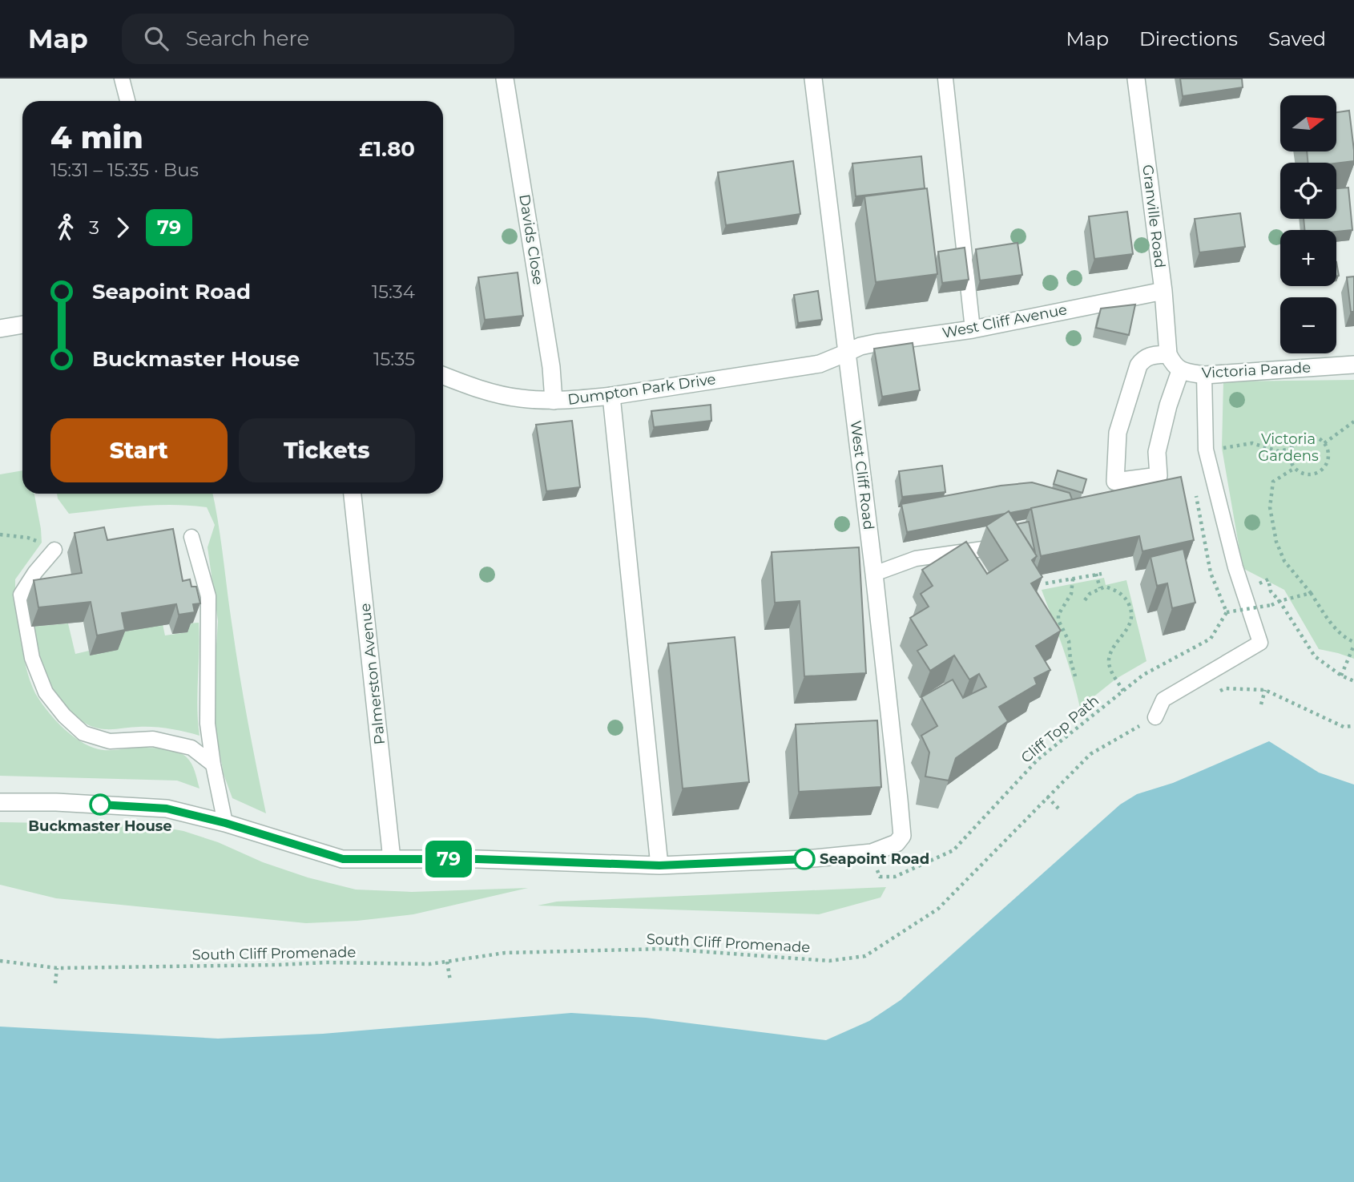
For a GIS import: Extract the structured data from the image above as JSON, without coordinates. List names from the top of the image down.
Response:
{
  "streets": {
    "street": [
      "Granville Road",
      "Davids Close",
      "West Cliff Avenue",
      "Victoria Parade",
      "Dumpton Park Drive",
      "West Cliff Road",
      "Palmerston Avenue"
    ],
    "path": ["Cliff Top Path", "South Cliff Promenade"]
  },
  "crossings": [
    ["Granville Road", "West Cliff Avenue"],
    ["Davids Close", "Dumpton Park Drive"],
    ["West Cliff Avenue", "Dumpton Park Drive"],
    ["West Cliff Avenue", "West Cliff Road"],
    ["Dumpton Park Drive", "West Cliff Road"]
  ],
  "parks": ["Victoria Gardens"],
  "places": ["Buckmaster House", "Seapoint Road"],
  "lines": ["bus line 79"],
  "north": "right",
  "page": {
    "header": "Map",
    "search": "Search here",
    "nav": ["Map", "Directions", "Saved"],
    "on_map": "79",
    "map_buttons": ["+", "−"],
    "heading": ["4 min", "15:31 – 15:35 · Bus", "£1.80"],
    "legs": ["3", "79"],
    "list": [
      {
        "name": "Seapoint Road",
        "value": "15:34"
      },
      {
        "name": "Buckmaster House",
        "value": "15:35"
      }
    ],
    "buttons": ["Start", "Tickets"]
  }
}
